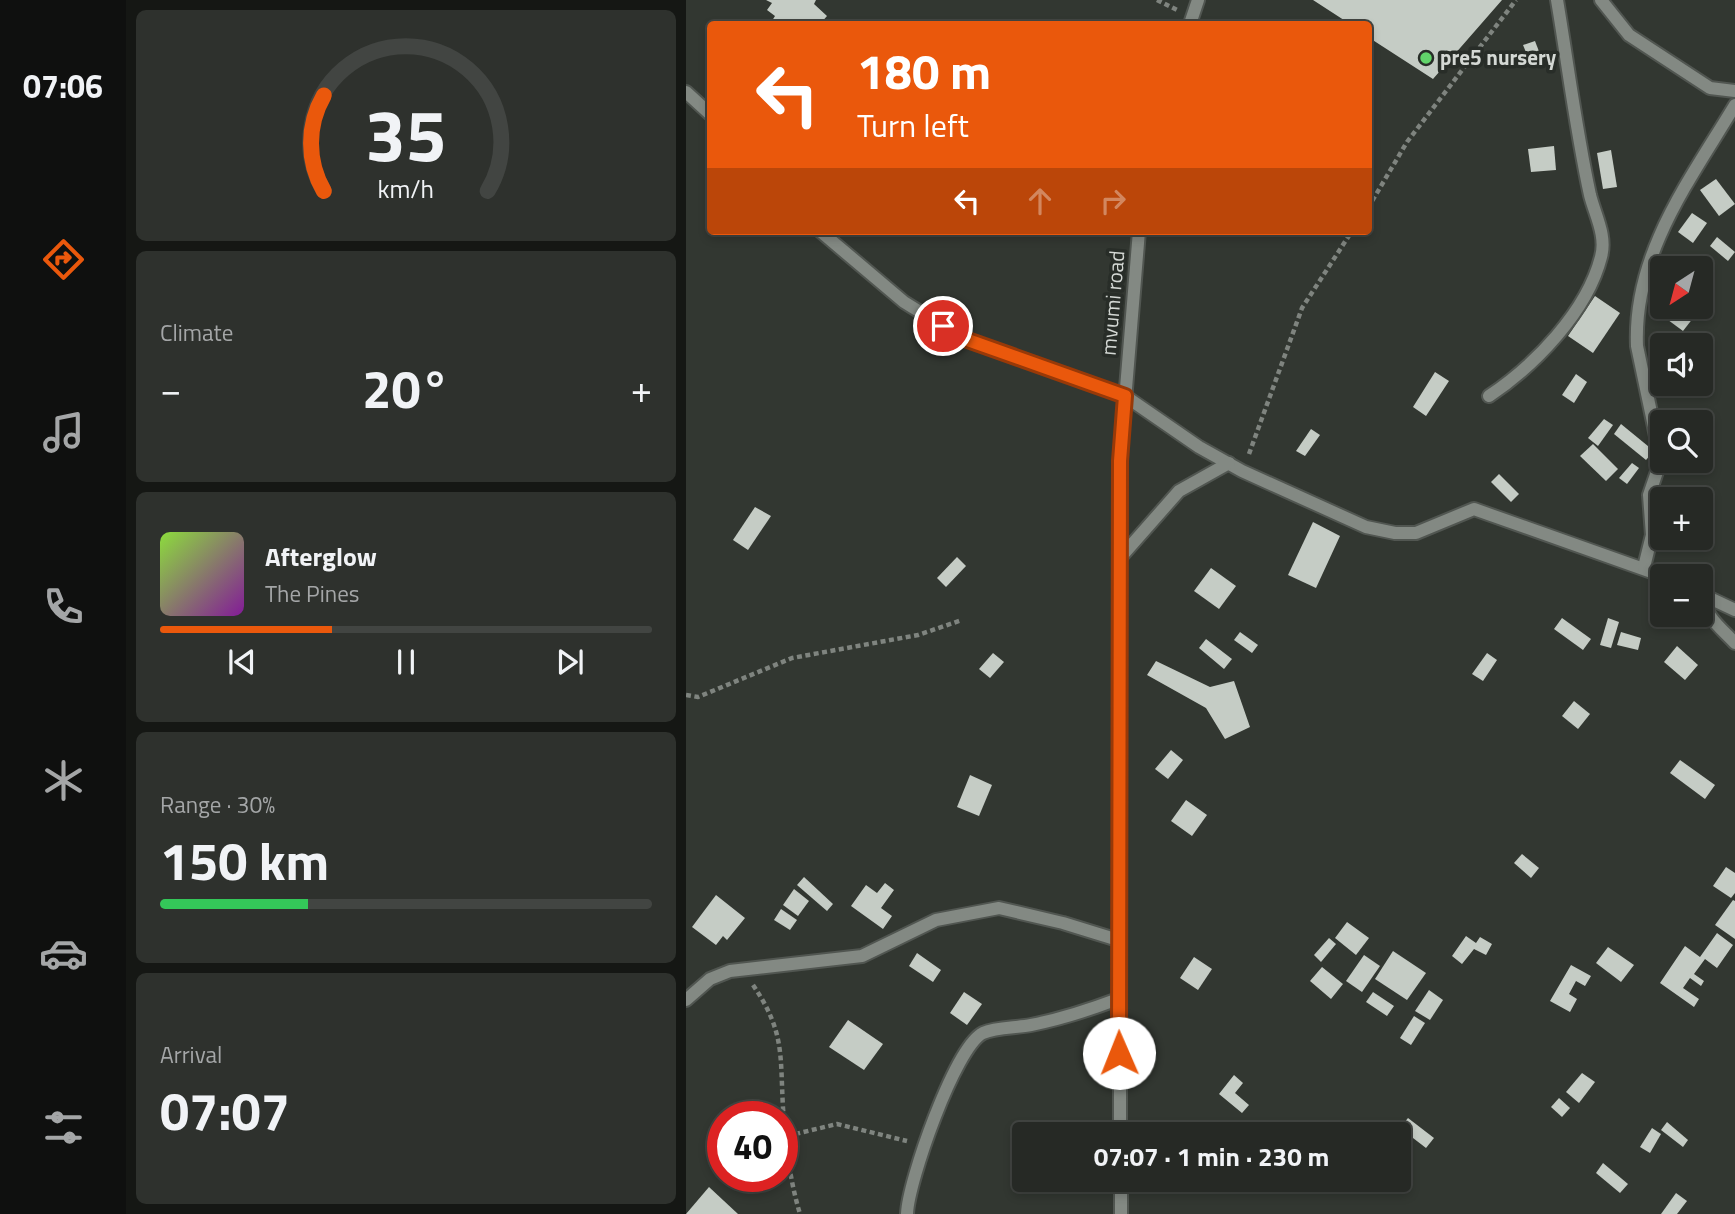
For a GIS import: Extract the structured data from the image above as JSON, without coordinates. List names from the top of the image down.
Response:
{
  "streets": {
    "street": ["mvumi road"]
  },
  "places": ["pre5 nursery"],
  "north": "bottom left",
  "page": {
    "tabs": "07:06",
    "turn": ["180 m", "Turn left"],
    "tile": [
      "Climate",
      ["Range · 30%", "150 km"],
      ["Arrival", "07:07"]
    ],
    "map_buttons": ["+", "−"],
    "heat": ["−", "20°", "+"],
    "song": ["Afterglow", "The Pines"],
    "limit": "40",
    "trip": "07:07 · 1 min · 230 m",
    "gauge": ["35", "km/h"]
  }
}
